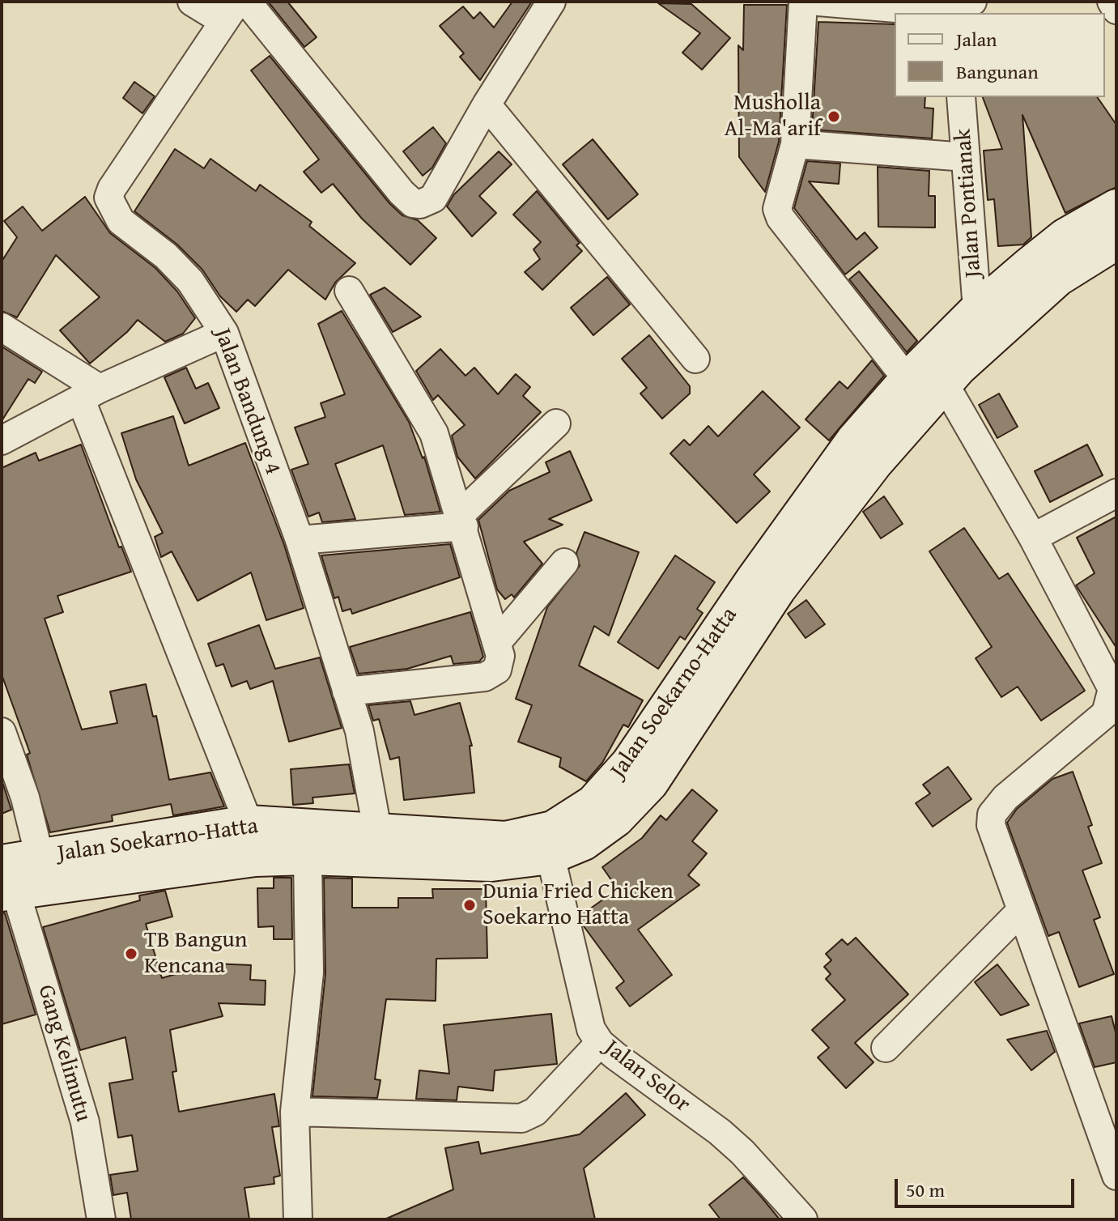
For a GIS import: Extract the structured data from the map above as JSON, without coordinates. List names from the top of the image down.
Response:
{
  "streets": {
    "main road": ["Jalan Soekarno-Hatta"],
    "street": [
      "Jalan Pontianak",
      "Jalan Bandung 4",
      "Gang Kelimutu",
      "Jalan Selor"
    ]
  },
  "crossings": [
    ["Jalan Pontianak", "Jalan Soekarno-Hatta"],
    ["Jalan Bandung 4", "Jalan Soekarno-Hatta"],
    ["Jalan Soekarno-Hatta", "Gang Kelimutu"],
    ["Jalan Soekarno-Hatta", "Jalan Selor"]
  ],
  "places": ["Musholla Al-Ma'arif", "Dunia Fried Chicken Soekarno Hatta", "TB Bangun Kencana"],
  "legend": ["Jalan", "Bangunan"],
  "scale_bar": "50 m"
}
